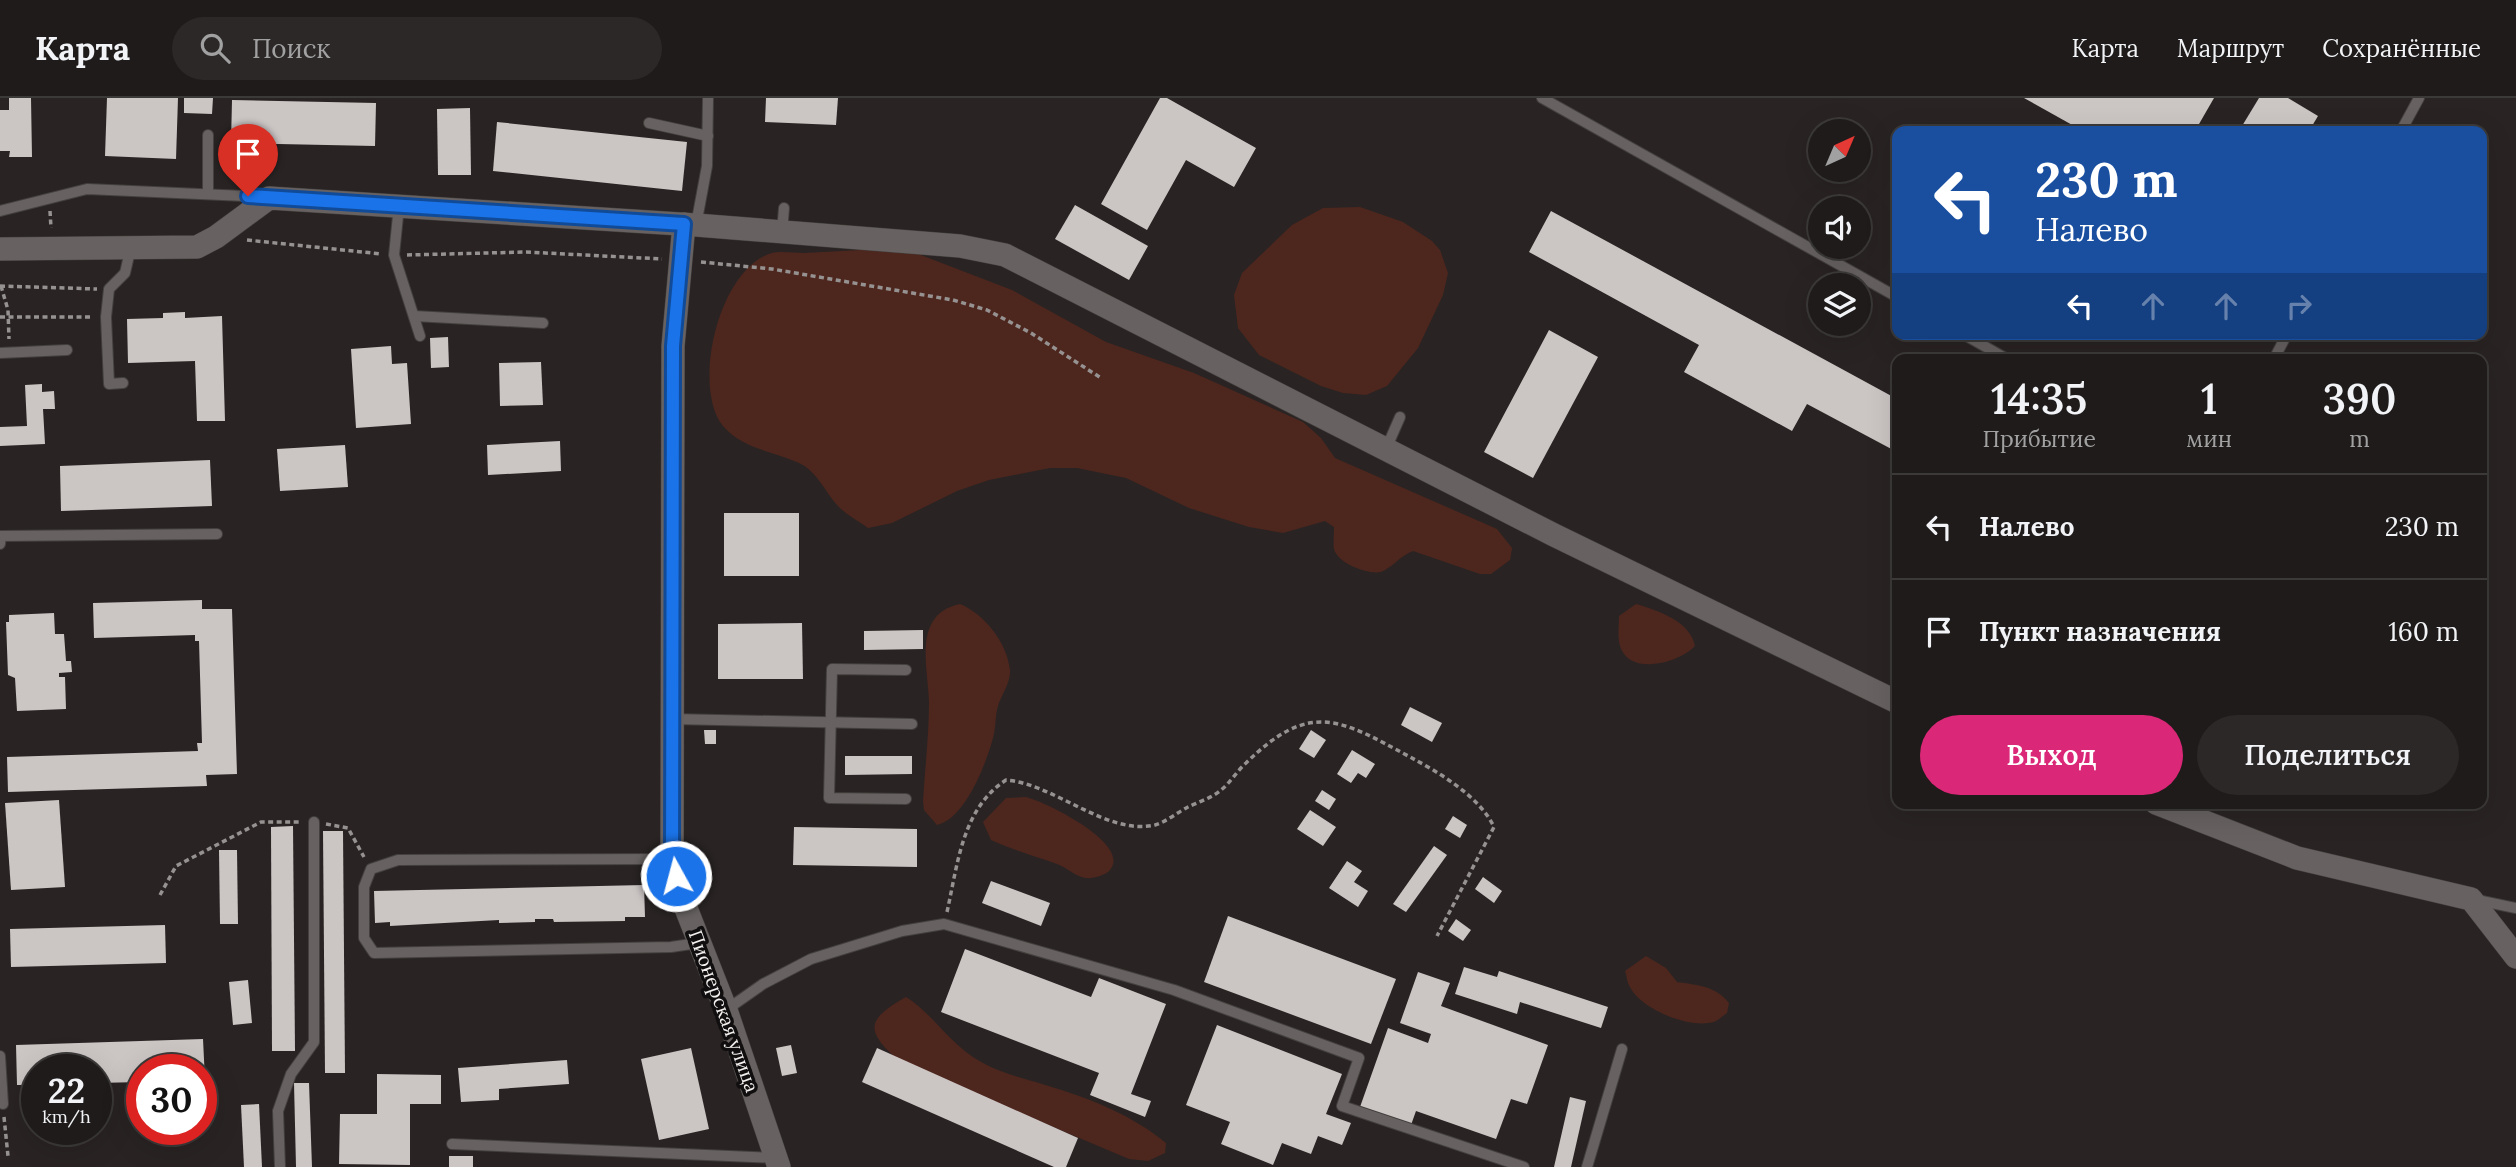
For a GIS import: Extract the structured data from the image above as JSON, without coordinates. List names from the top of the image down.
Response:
{
  "streets": {
    "street": ["Пионерская улица"]
  },
  "north": "top right",
  "page": {
    "header": "Карта",
    "search": "Поиск",
    "nav": ["Карта", "Маршрут", "Сохранённые"],
    "turn": ["230 m", "Налево"],
    "eta": [
      "14:35",
      "Прибытие",
      "1",
      "мин",
      "390",
      "m"
    ],
    "list": [
      {
        "name": "Налево",
        "value": "230 m"
      },
      {
        "name": "Пункт назначения",
        "value": "160 m"
      }
    ],
    "buttons": ["Выход", "Поделиться"],
    "speed": "22 km/h",
    "limit": "30"
  }
}
